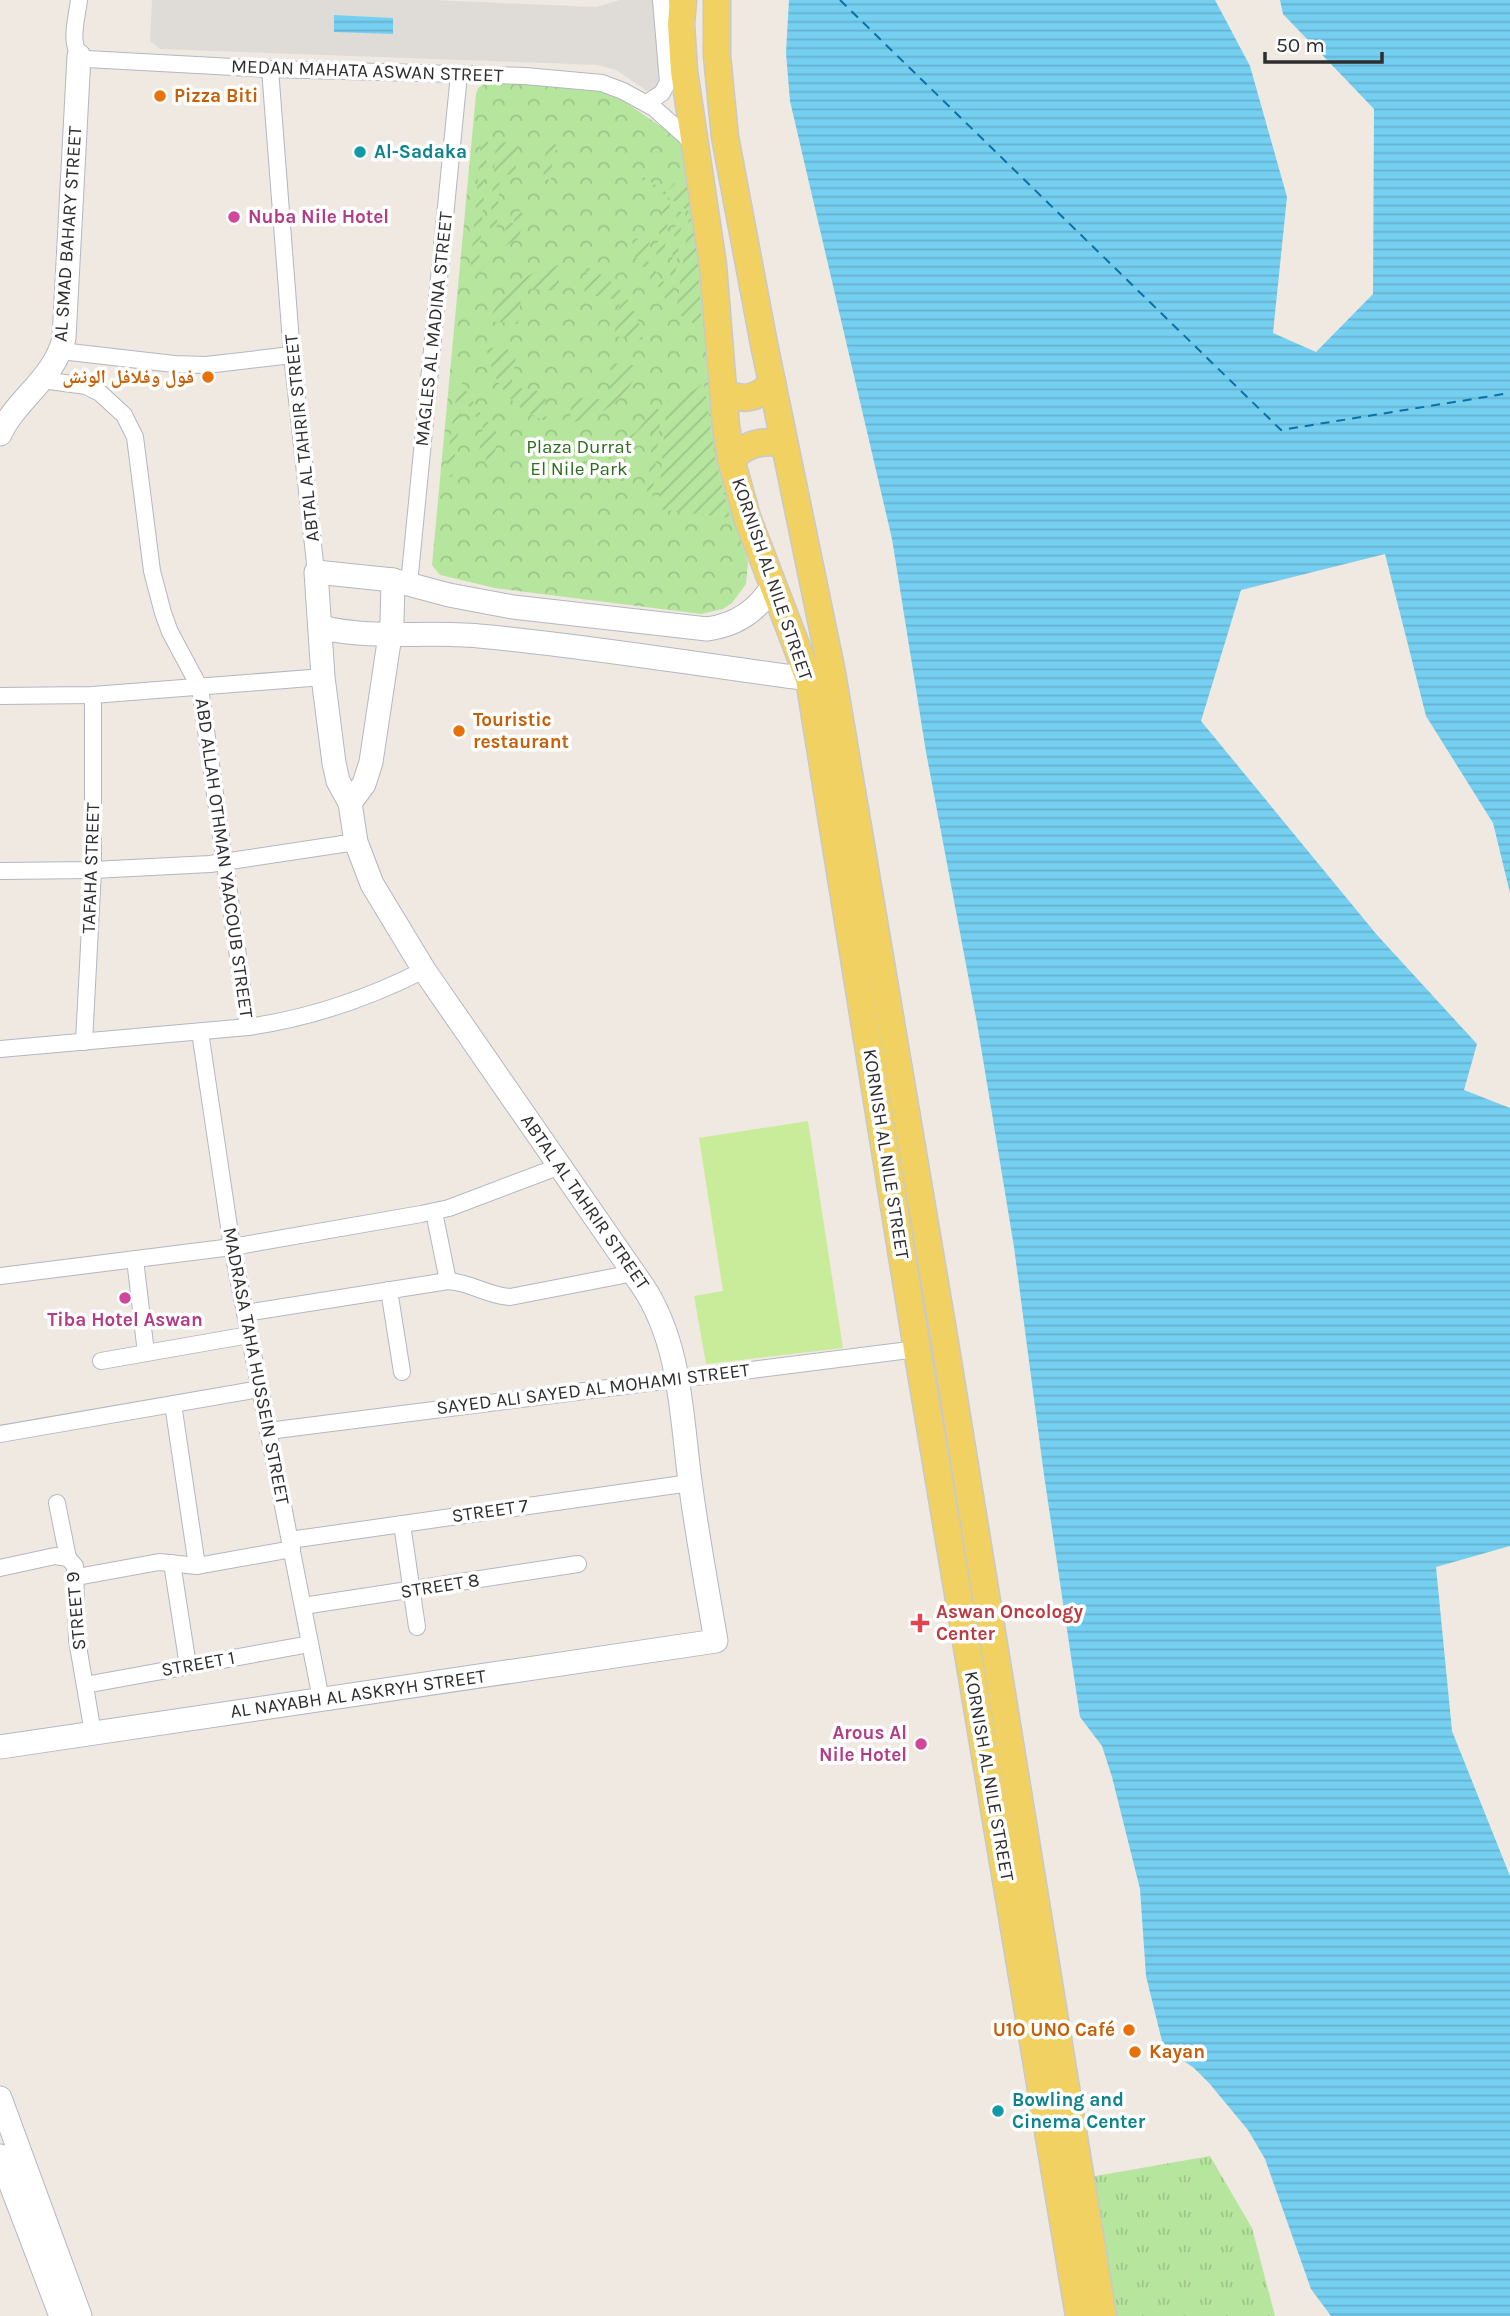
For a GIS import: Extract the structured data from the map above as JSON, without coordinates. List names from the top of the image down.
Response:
{
  "streets": {
    "main road": ["KORNISH AL NILE STREET"],
    "street": [
      "MEDAN MAHATA ASWAN STREET",
      "AL SMAD BAHARY STREET",
      "MAGLES AL MADINA STREET",
      "ABTAL AL TAHRIR STREET",
      "ABD ALLAH OTHMAN YAACOUB STREET",
      "TAFAHA STREET",
      "MADRASA TAHA HUSSEIN STREET",
      "SAYED ALI SAYED AL MOHAMI STREET",
      "STREET 7",
      "STREET 8",
      "STREET 9",
      "STREET 1",
      "AL NAYABH AL ASKRYH STREET"
    ]
  },
  "crossings": [
    ["MEDAN MAHATA ASWAN STREET", "AL SMAD BAHARY STREET"],
    ["MEDAN MAHATA ASWAN STREET", "MAGLES AL MADINA STREET"],
    ["MEDAN MAHATA ASWAN STREET", "ABTAL AL TAHRIR STREET"],
    ["MEDAN MAHATA ASWAN STREET", "KORNISH AL NILE STREET"],
    ["AL SMAD BAHARY STREET", "ABD ALLAH OTHMAN YAACOUB STREET"],
    ["ABTAL AL TAHRIR STREET", "SAYED ALI SAYED AL MOHAMI STREET"],
    ["ABTAL AL TAHRIR STREET", "STREET 7"],
    ["ABTAL AL TAHRIR STREET", "AL NAYABH AL ASKRYH STREET"],
    ["KORNISH AL NILE STREET", "SAYED ALI SAYED AL MOHAMI STREET"],
    ["MADRASA TAHA HUSSEIN STREET", "SAYED ALI SAYED AL MOHAMI STREET"],
    ["MADRASA TAHA HUSSEIN STREET", "STREET 7"],
    ["MADRASA TAHA HUSSEIN STREET", "STREET 8"],
    ["MADRASA TAHA HUSSEIN STREET", "STREET 1"],
    ["MADRASA TAHA HUSSEIN STREET", "AL NAYABH AL ASKRYH STREET"],
    ["STREET 7", "STREET 9"],
    ["STREET 9", "STREET 1"],
    ["STREET 9", "AL NAYABH AL ASKRYH STREET"]
  ],
  "parks": ["Plaza Durrat El Nile Park"],
  "places": {
    "other": [
      "Pizza Biti",
      "Al-Sadaka",
      "Nuba Nile Hotel",
      "فول وفلافل الونش",
      "Touristic restaurant",
      "Tiba Hotel Aswan",
      "Arous Al Nile Hotel",
      "U1O UNO Café",
      "Kayan",
      "Bowling and Cinema Center"
    ],
    "health": ["Aswan Oncology Center"]
  },
  "scale_bar": "50 m"
}
